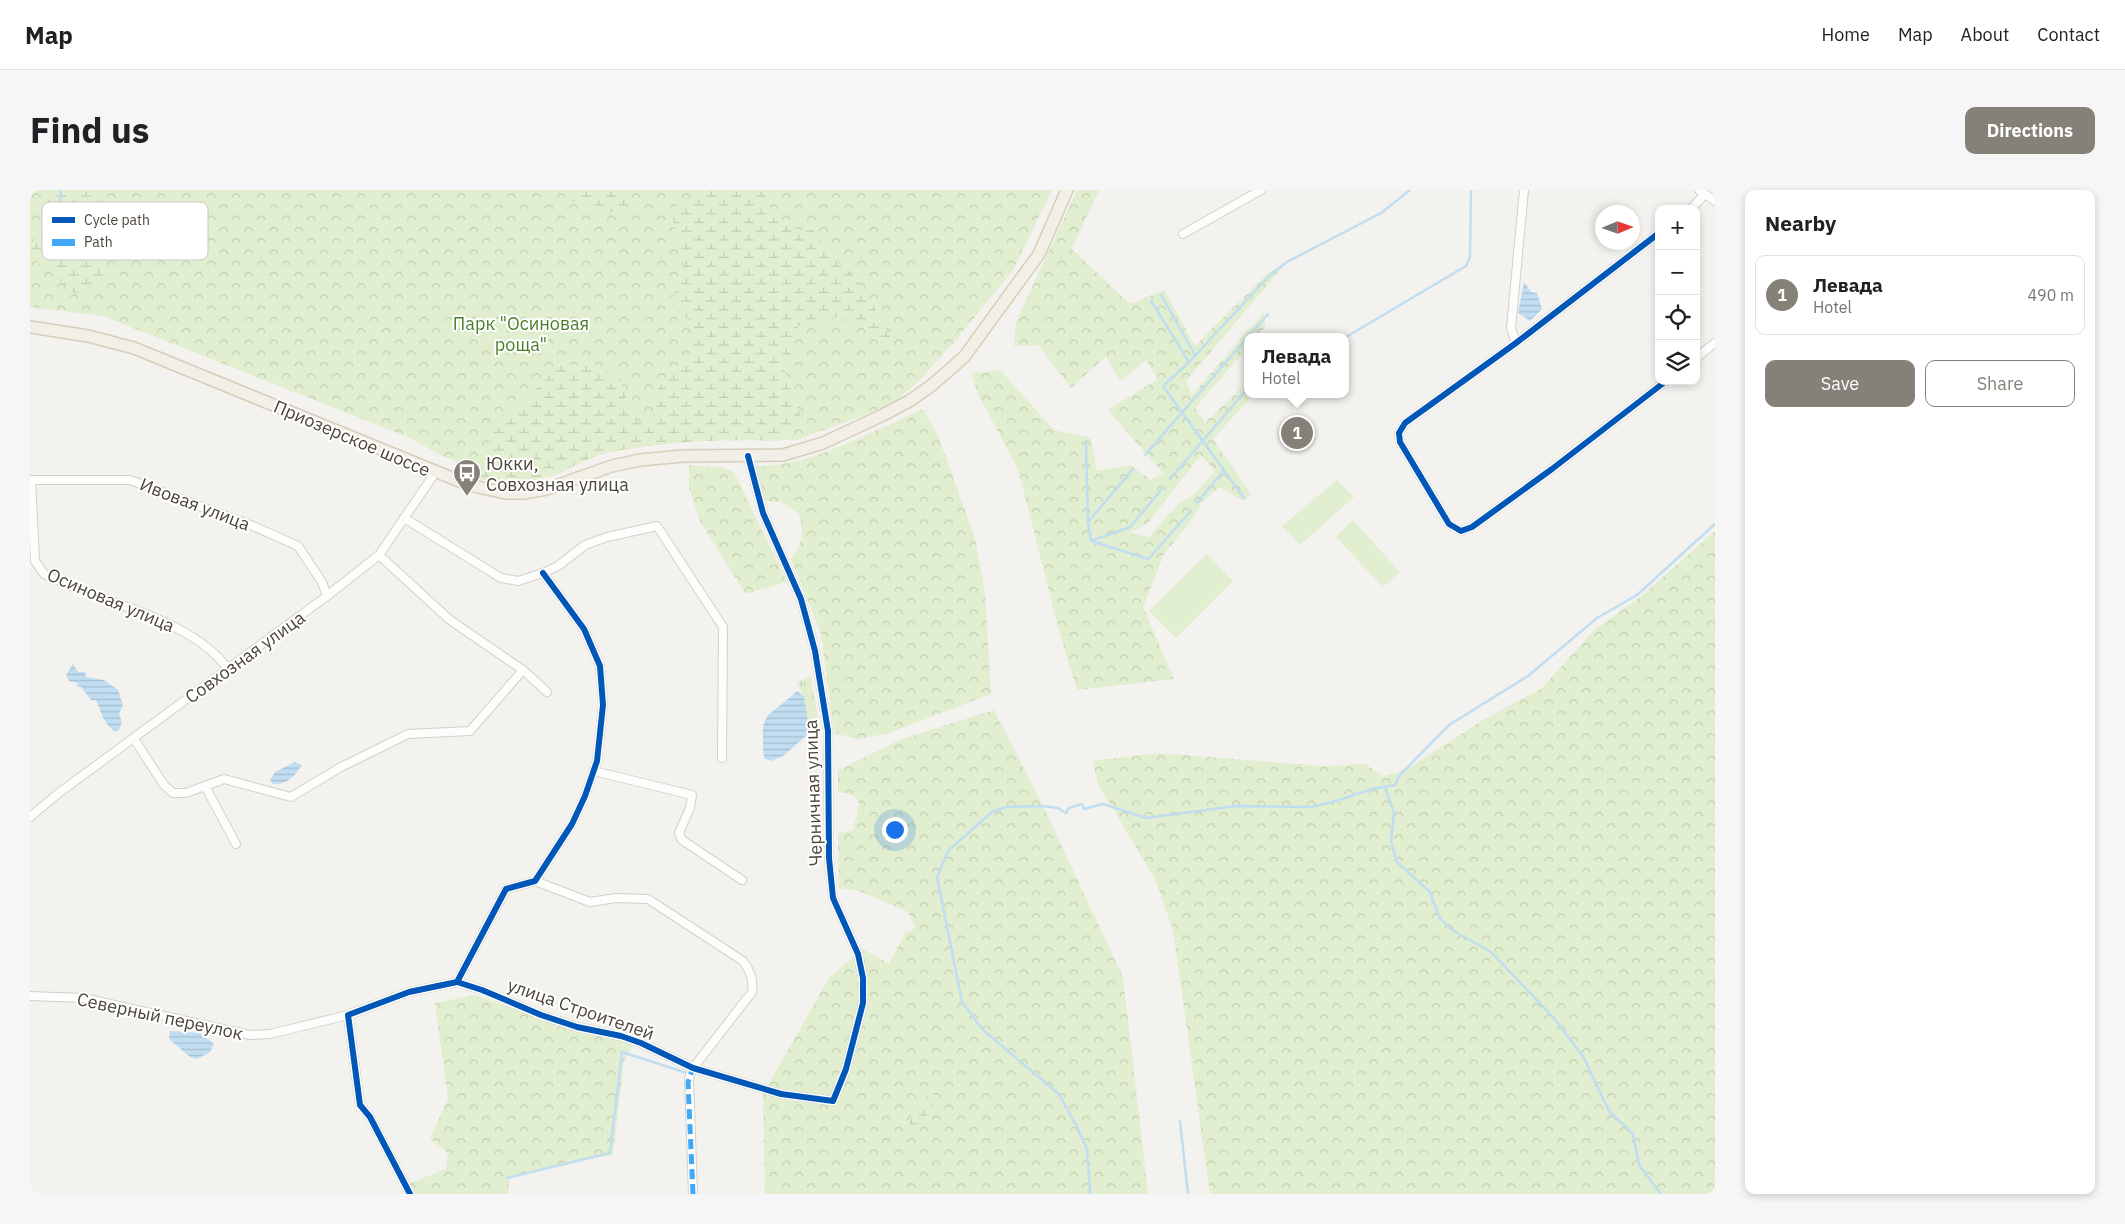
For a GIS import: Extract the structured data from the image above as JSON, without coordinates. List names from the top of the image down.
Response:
{
  "streets": {
    "main road": ["Приозерское шоссе"],
    "street": [
      "Ивовая улица",
      "Осиновая улица",
      "Совхозная улица",
      "Черничная улица",
      "улица Строителей",
      "Северный переулок"
    ]
  },
  "crossings": [
    ["Приозерское шоссе", "Совхозная улица"],
    ["Приозерское шоссе", "Черничная улица"],
    ["Ивовая улица", "Осиновая улица"],
    ["Ивовая улица", "Совхозная улица"],
    ["Осиновая улица", "Совхозная улица"],
    ["Черничная улица", "улица Строителей"],
    ["улица Строителей", "Северный переулок"]
  ],
  "parks": ["Парк \"Осиновая роща\""],
  "places": {
    "bus stop": ["Юкки, Совхозная улица"]
  },
  "legend": ["Cycle path", "Path"],
  "north": "right",
  "page": {
    "header": "Map",
    "nav": [
      "Home",
      "Map",
      "About",
      "Contact"
    ],
    "title": "Find us",
    "buttons": [
      "Directions",
      ["Save", "Share"]
    ],
    "heading": "Nearby",
    "map_buttons": ["+", "−"],
    "list": [
      {
        "mark": "1",
        "name": "Левада",
        "note": "Hotel",
        "value": "490 m"
      }
    ],
    "popup": ["Левада", "Hotel"],
    "pins": "1"
  }
}
